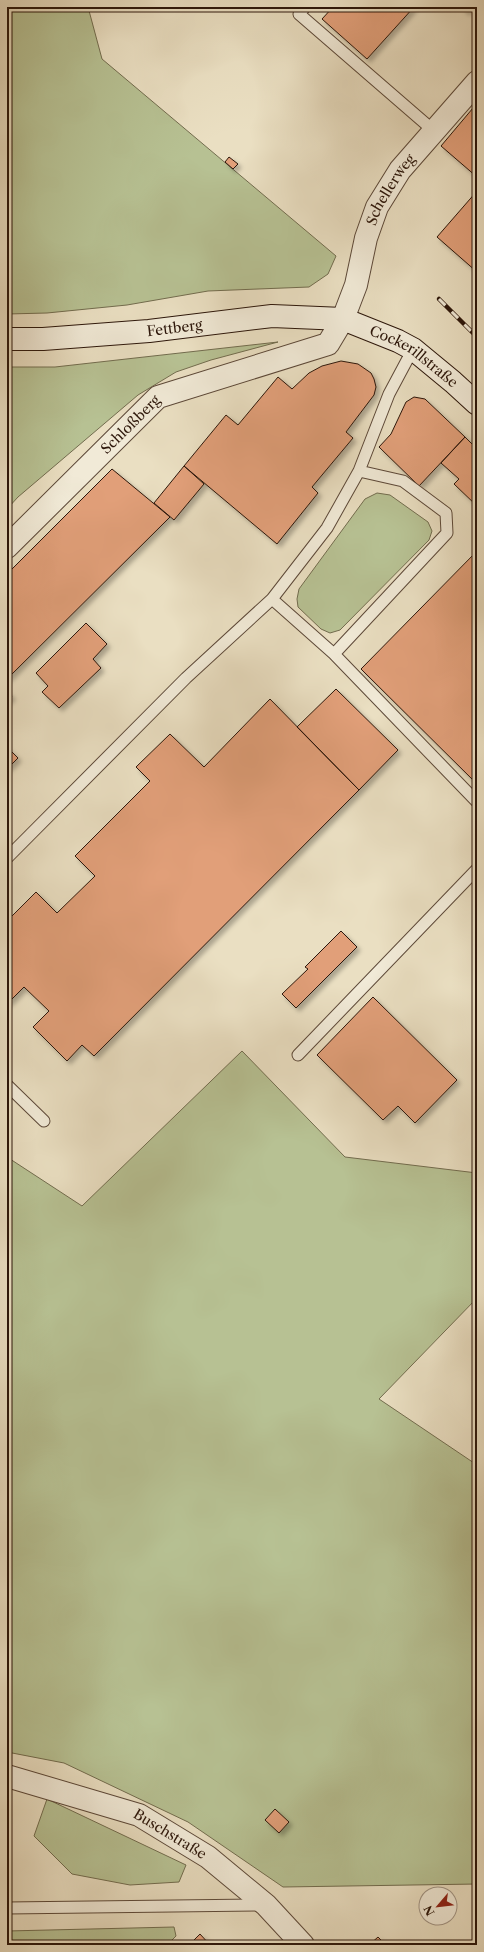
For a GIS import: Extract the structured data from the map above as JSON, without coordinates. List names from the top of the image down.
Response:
{
  "streets": {
    "street": [
      "Schellerweg",
      "Fettberg",
      "Cockerillstraße",
      "Schloßberg",
      "Buschstraße"
    ]
  },
  "crossings": [
    ["Schellerweg", "Fettberg"],
    ["Schellerweg", "Cockerillstraße"],
    ["Schellerweg", "Schloßberg"],
    ["Fettberg", "Cockerillstraße"],
    ["Fettberg", "Schloßberg"],
    ["Cockerillstraße", "Schloßberg"]
  ],
  "north": "bottom left"
}
